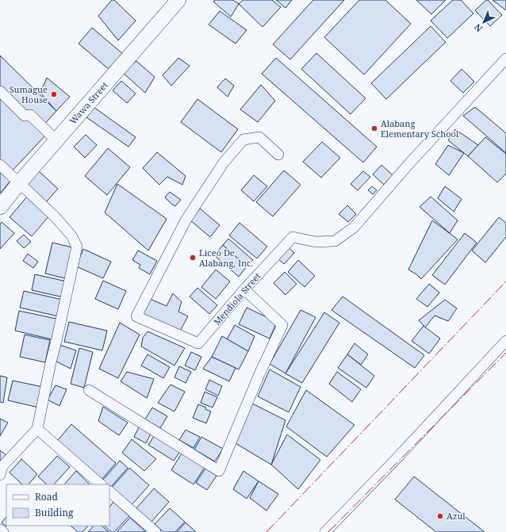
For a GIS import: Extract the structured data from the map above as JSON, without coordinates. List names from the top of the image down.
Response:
{
  "streets": {
    "main road": ["Wawa Street"],
    "street": ["Mendiola Street"]
  },
  "places": [
    "Sumague House",
    "Alabang Elementary School",
    "Liceo De Alabang, Inc.",
    "Azul"
  ],
  "legend": ["Road", "Building"],
  "north": "bottom left"
}
